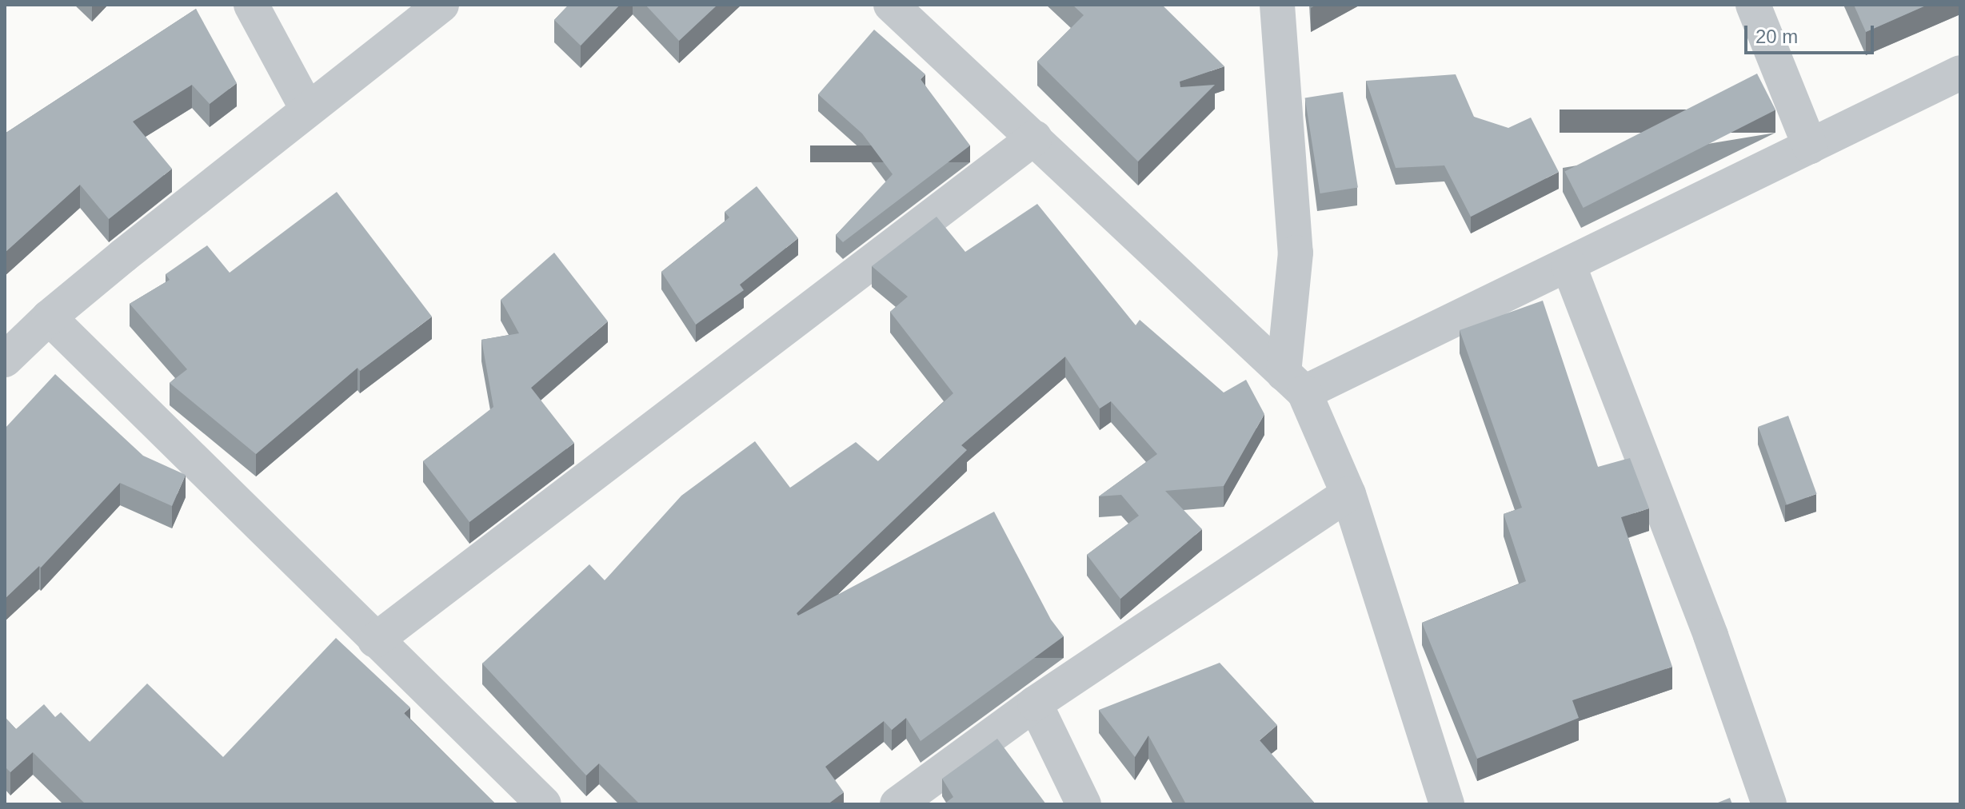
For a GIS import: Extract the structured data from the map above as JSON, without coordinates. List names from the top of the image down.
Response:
{
  "scale_bar": "20 m"
}
